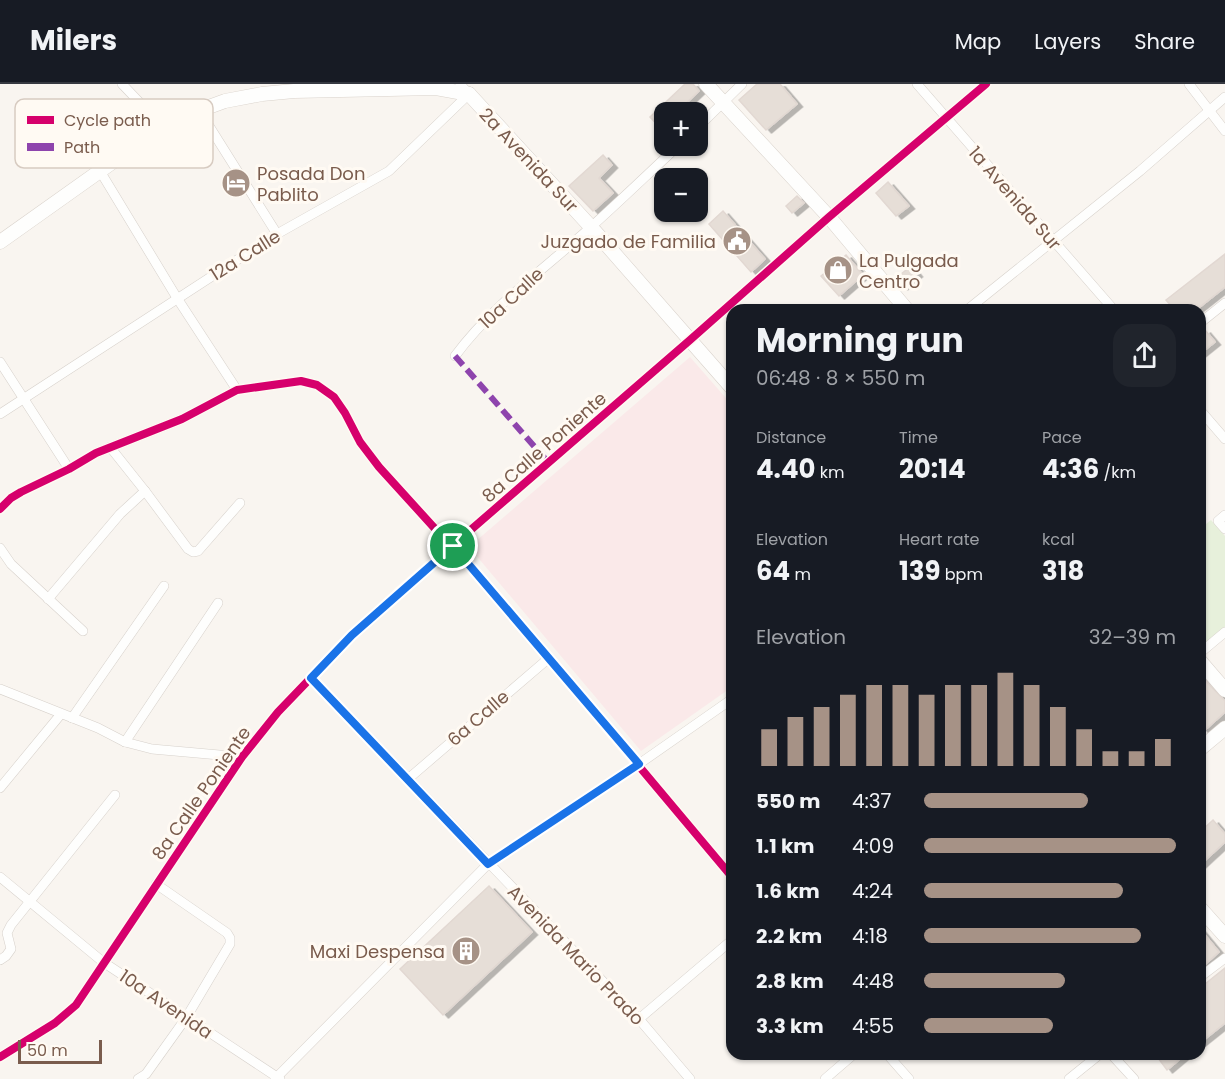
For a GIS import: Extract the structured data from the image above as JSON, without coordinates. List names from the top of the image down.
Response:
{
  "streets": {
    "main road": ["2a Avenida Sur", "12a Calle"],
    "street": [
      "1a Avenida Sur",
      "10a Calle",
      "8a Calle Poniente",
      "6a Calle",
      "Avenida Mario Prado",
      "10a Avenida"
    ]
  },
  "crossings": [
    ["2a Avenida Sur", "12a Calle"],
    ["2a Avenida Sur", "10a Calle"],
    ["2a Avenida Sur", "8a Calle Poniente"],
    ["1a Avenida Sur", "8a Calle Poniente"],
    ["8a Calle Poniente", "Avenida Mario Prado"],
    ["8a Calle Poniente", "10a Avenida"],
    ["6a Calle", "Avenida Mario Prado"]
  ],
  "places": {
    "hotel": ["Posada Don Pablito"],
    "public building": ["Juzgado de Familia"],
    "shop": ["La Pulgada Centro"],
    "building": ["Maxi Despensa"]
  },
  "legend": ["Cycle path", "Path"],
  "scale_bar": "50 m",
  "page": {
    "header": "Milers",
    "nav": ["Map", "Layers", "Share"],
    "map_buttons": ["+", "−"],
    "heading": ["Morning run", "06:48 · 8 × 550 m"],
    "stats": [
      ["Distance", "4.40 km"],
      ["Time", "20:14"],
      ["Pace", "4:36 /km"],
      ["Elevation", "64 m"],
      ["Heart rate", "139 bpm"],
      ["kcal", "318"]
    ],
    "chart": ["Elevation", "32–39 m"],
    "list": [
      {
        "name": "550 m",
        "note": "4:37"
      },
      {
        "name": "1.1 km",
        "note": "4:09"
      },
      {
        "name": "1.6 km",
        "note": "4:24"
      },
      {
        "name": "2.2 km",
        "note": "4:18"
      },
      {
        "name": "2.8 km",
        "note": "4:48"
      },
      {
        "name": "3.3 km",
        "note": "4:55"
      }
    ],
    "scale": "50 m"
  }
}
